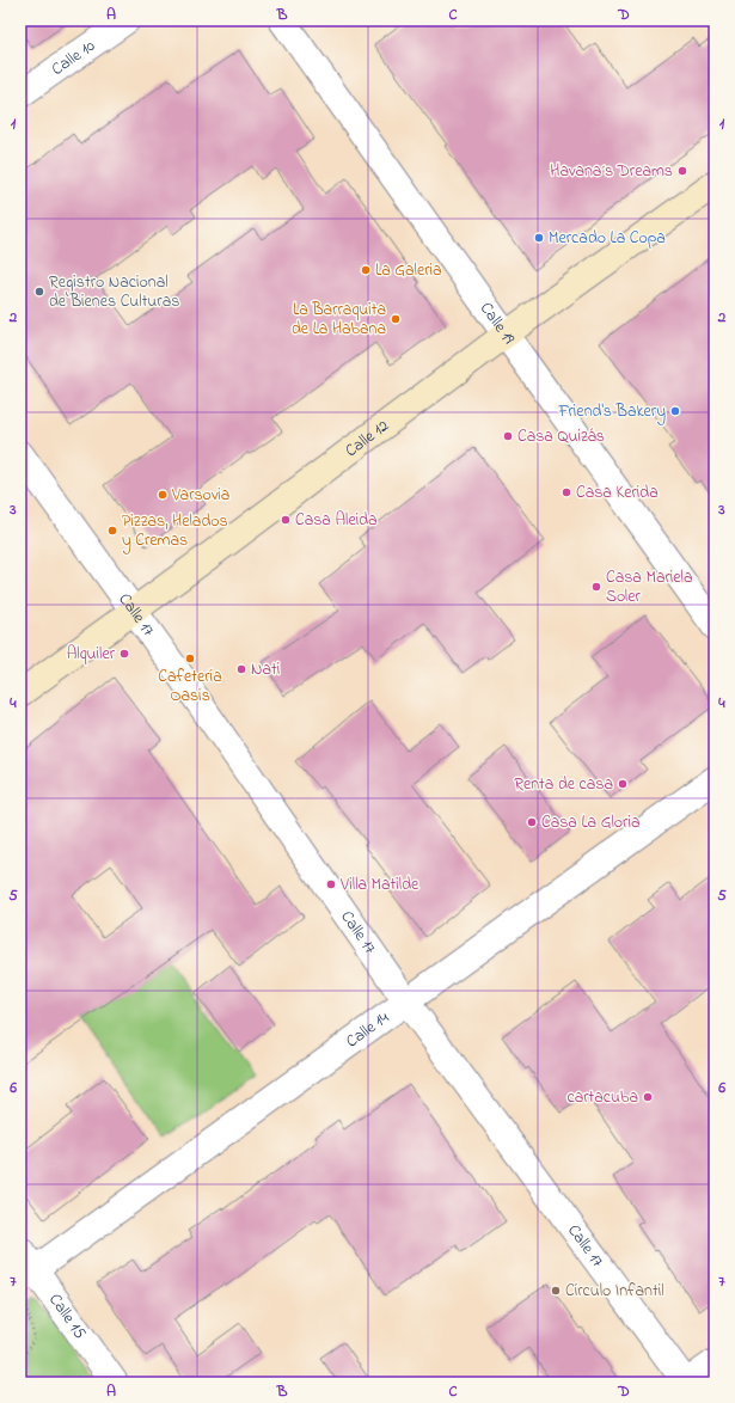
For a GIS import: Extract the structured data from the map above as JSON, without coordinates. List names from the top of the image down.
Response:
{
  "streets": {
    "main road": ["Calle 12"],
    "street": [
      "Calle 10",
      "Calle 19",
      "Calle 17",
      "Calle 14",
      "Calle 15"
    ]
  },
  "crossings": [
    ["Calle 19", "Calle 12"],
    ["Calle 12", "Calle 17"],
    ["Calle 17", "Calle 14"],
    ["Calle 14", "Calle 15"]
  ],
  "places": [
    "Havana´s Dreams",
    "Mercado La Copa",
    "La Galeria",
    "Registro Nacional de Bienes Culturas",
    "La Barraquita de La Habana",
    "Friend's Bakery",
    "Casa Quizás",
    "Casa Kerida",
    "Varsovia",
    "Casa Aleida",
    "Pizzas, Helados y Cremas",
    "Casa Mariela Soler",
    "Alquiler",
    "Cafetería Oasis",
    "Nati",
    "Renta de casa",
    "Casa La Gloria",
    "Villa Matilde",
    "cartacuba",
    "Círculo Infantil"
  ],
  "grid": {
    "columns": [
      "A",
      "B",
      "C",
      "D"
    ],
    "rows": [
      "1",
      "2",
      "3",
      "4",
      "5",
      "6",
      "7"
    ]
  }
}
